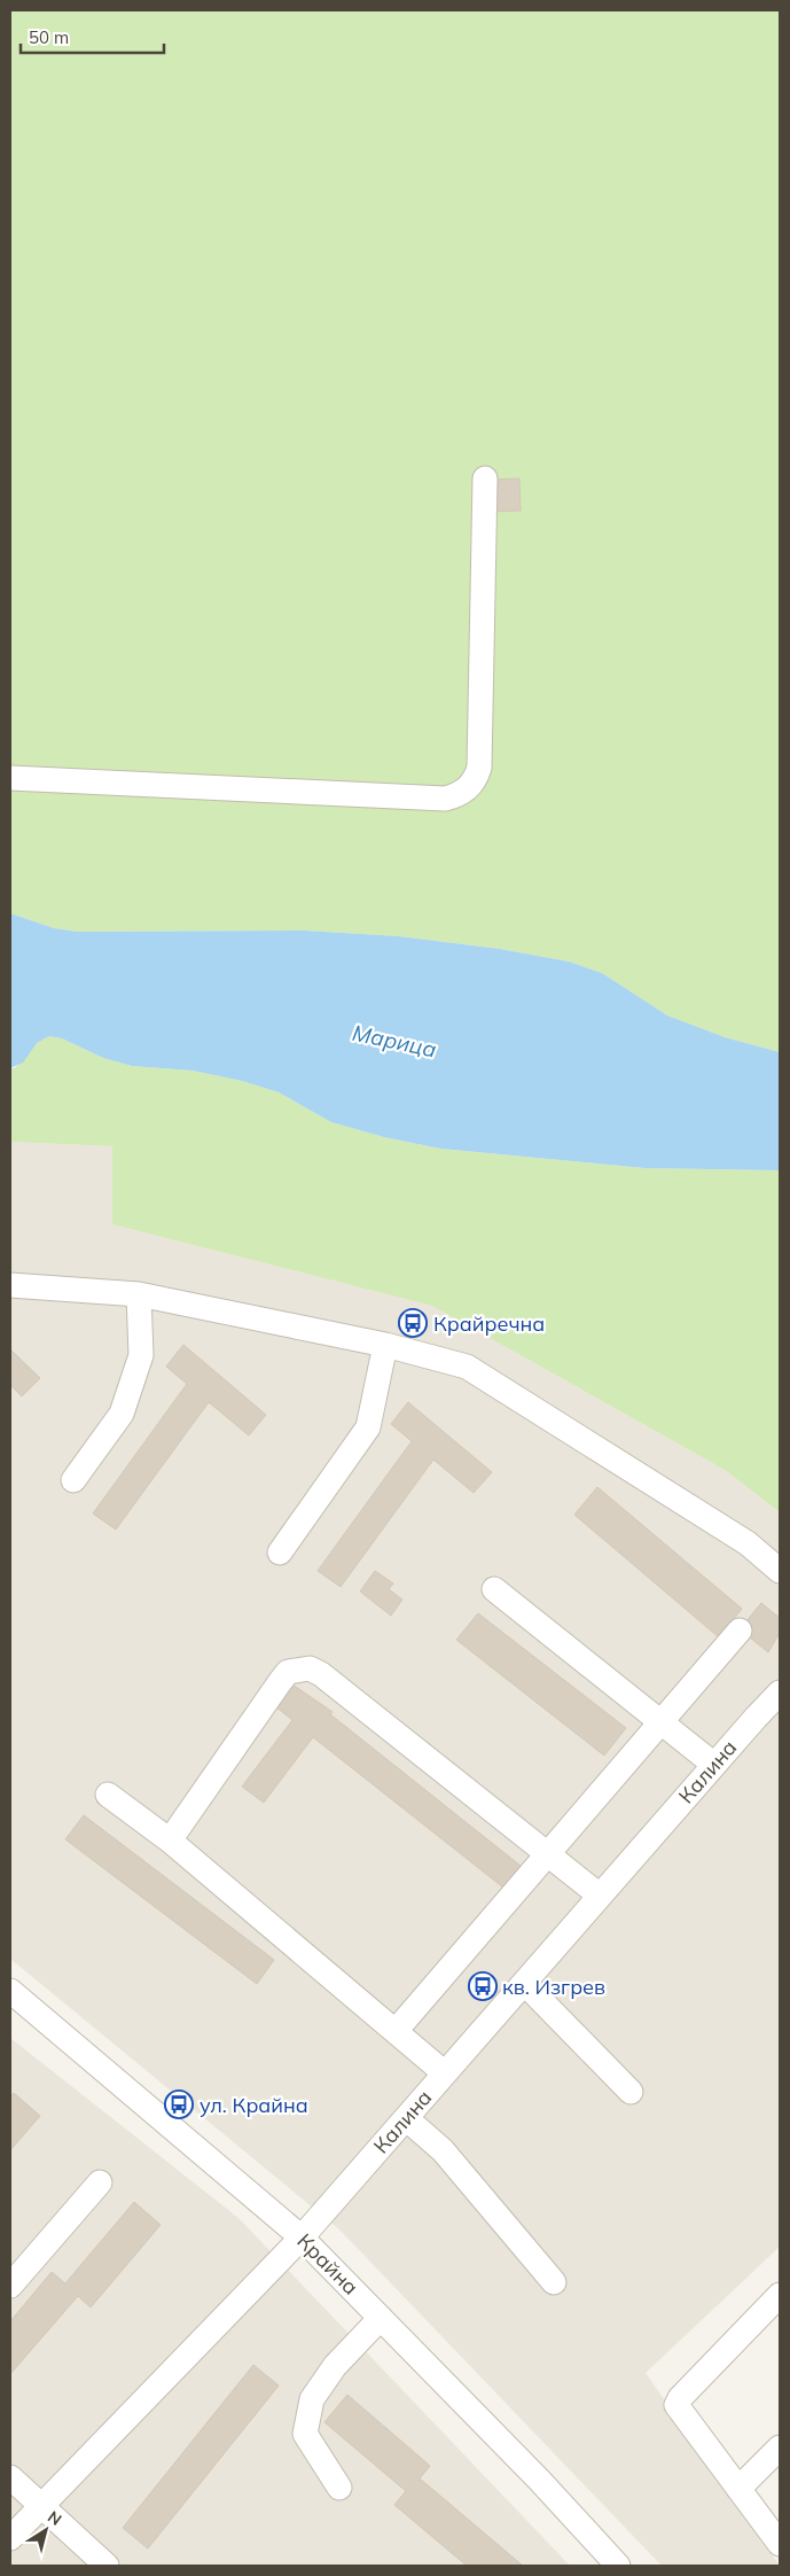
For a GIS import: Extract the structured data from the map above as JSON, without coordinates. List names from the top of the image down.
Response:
{
  "streets": {
    "street": ["Калина", "Крайна"]
  },
  "crossings": [
    ["Калина", "Крайна"]
  ],
  "water": ["Марица"],
  "places": {
    "bus stop": ["Крайречна", "кв. Изгрев", "ул. Крайна"]
  },
  "scale_bar": "50 m",
  "north": "top right"
}
